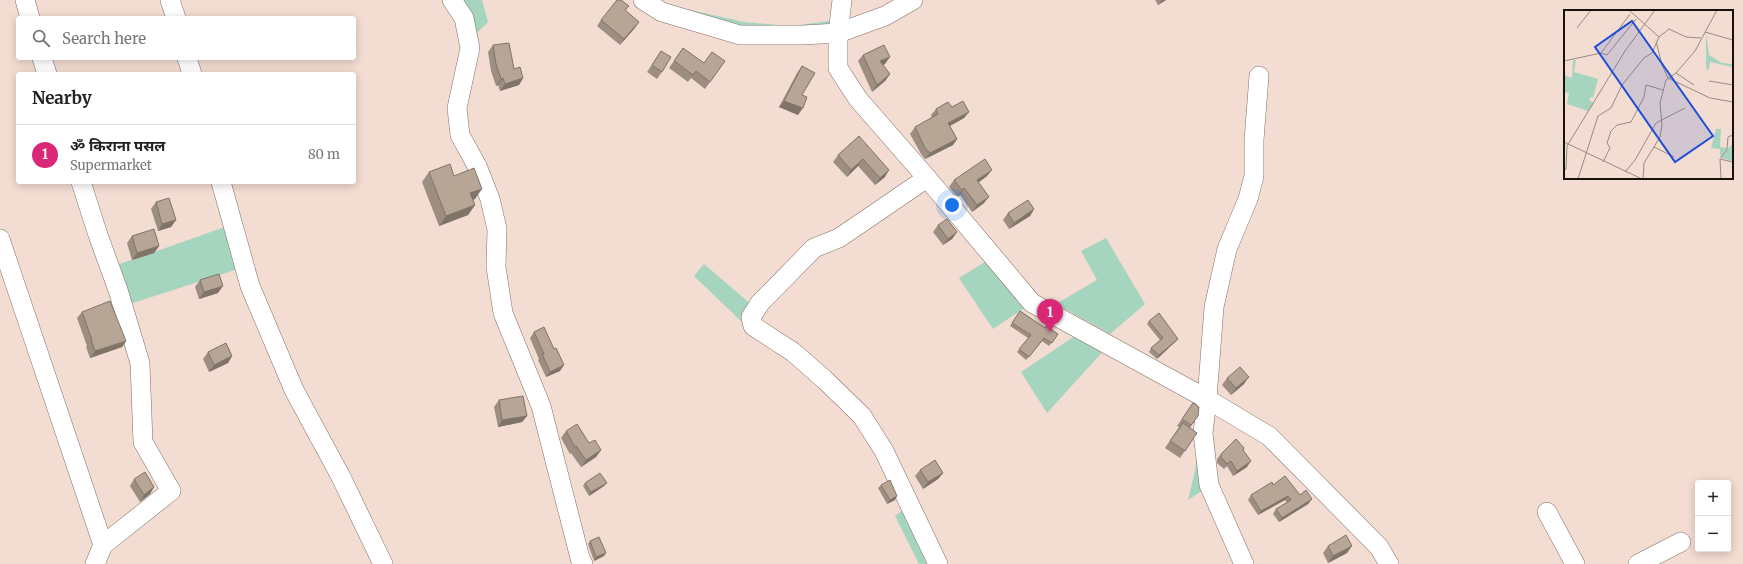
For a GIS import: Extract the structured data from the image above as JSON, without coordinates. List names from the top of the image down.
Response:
{
  "page": {
    "search": "Search here",
    "heading": "Nearby",
    "list": [
      {
        "mark": "1",
        "name": "ॐ किराना पसल",
        "note": "Supermarket",
        "value": "80 m"
      }
    ],
    "pins": "1",
    "map_buttons": ["+", "−"]
  }
}
